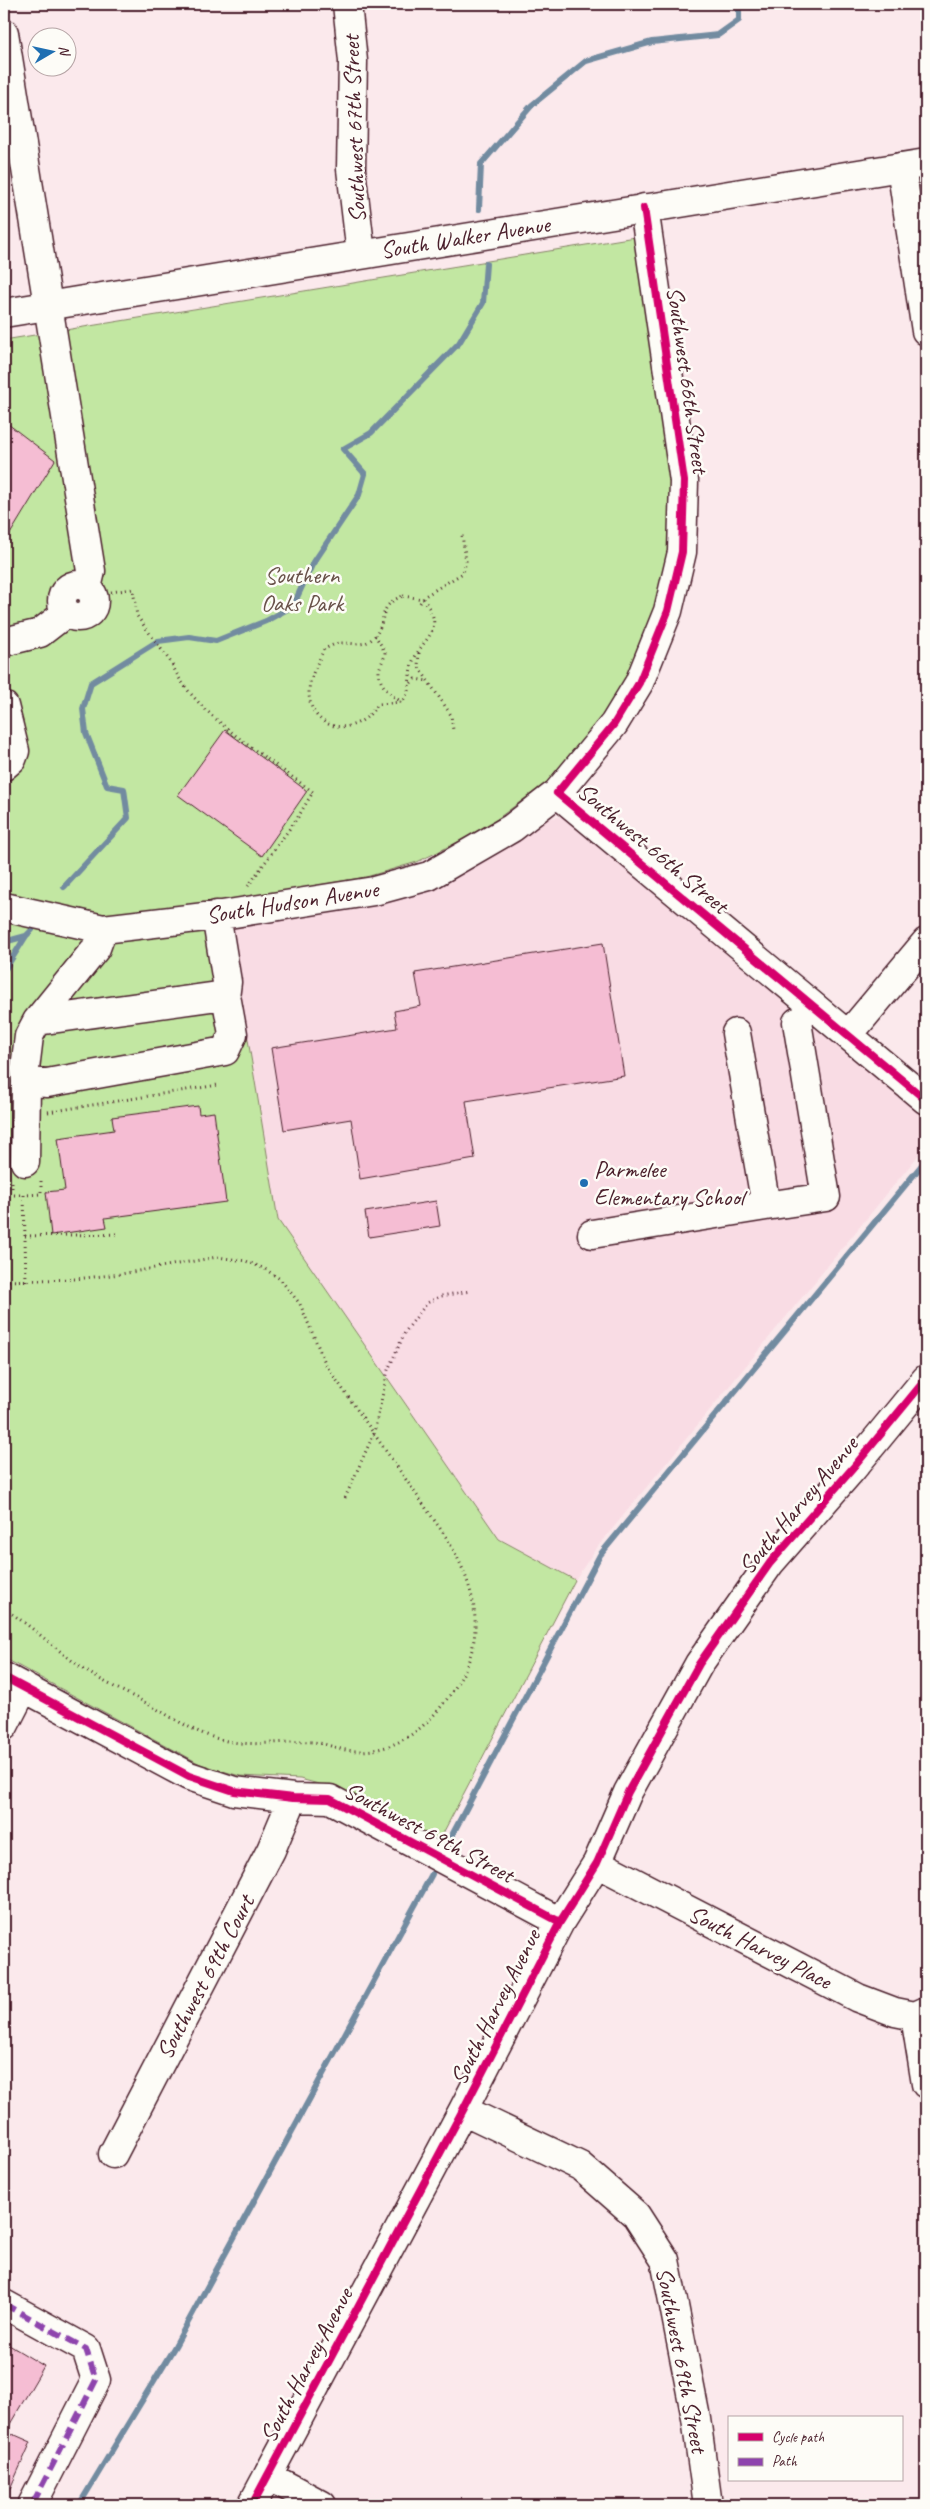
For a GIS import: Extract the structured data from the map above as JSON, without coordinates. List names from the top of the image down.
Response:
{
  "streets": {
    "street": [
      "Southwest 67th Street",
      "South Walker Avenue",
      "Southwest 66th Street",
      "South Hudson Avenue",
      "South Harvey Avenue",
      "Southwest 69th Street",
      "South Harvey Place",
      "Southwest 69th Court"
    ]
  },
  "crossings": [
    ["Southwest 67th Street", "South Walker Avenue"],
    ["South Walker Avenue", "Southwest 66th Street"],
    ["Southwest 66th Street", "South Hudson Avenue"],
    ["South Harvey Avenue", "Southwest 69th Street"],
    ["South Harvey Avenue", "South Harvey Place"],
    ["Southwest 69th Street", "Southwest 69th Court"]
  ],
  "parks": ["Southern Oaks Park"],
  "places": ["Parmelee Elementary School"],
  "legend": ["Cycle path", "Path"],
  "north": "right"
}
